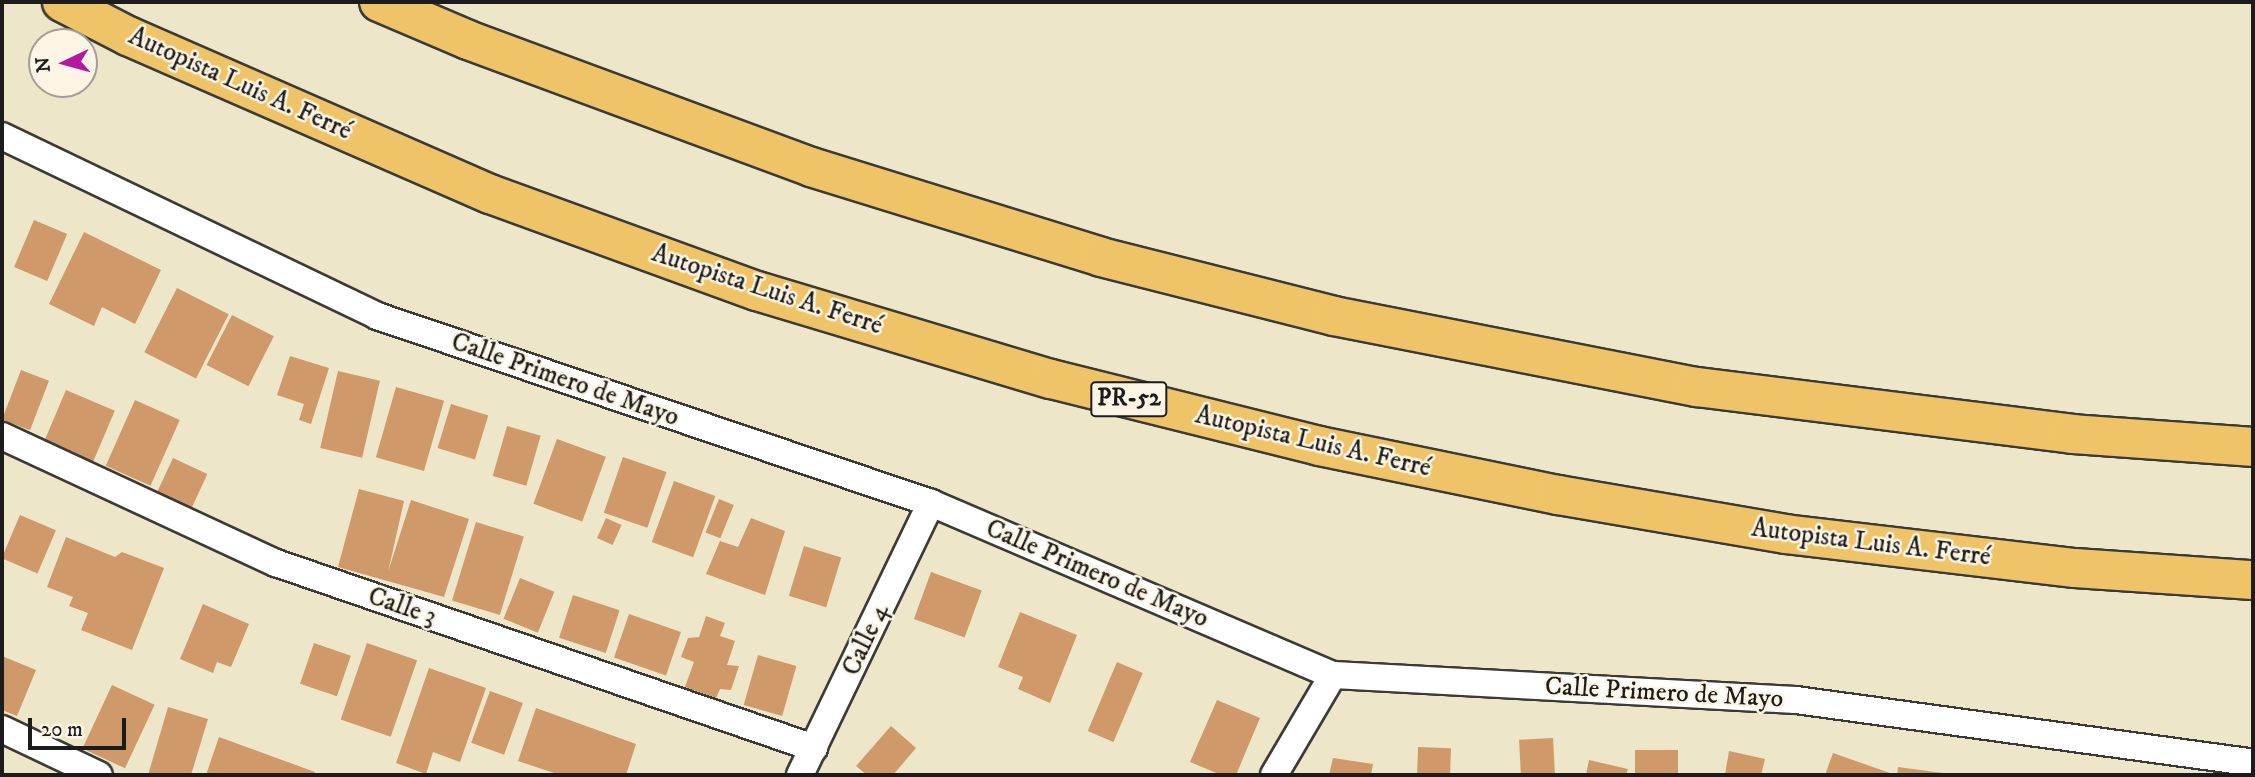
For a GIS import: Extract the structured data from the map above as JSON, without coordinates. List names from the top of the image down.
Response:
{
  "streets": {
    "highway": ["Autopista Luis A. Ferré", "PR-52"],
    "street": ["Calle Primero de Mayo", "Calle 3", "Calle 4"]
  },
  "crossings": [
    ["Calle Primero de Mayo", "Calle 4"],
    ["Calle 3", "Calle 4"]
  ],
  "scale_bar": "20 m",
  "north": "left"
}
